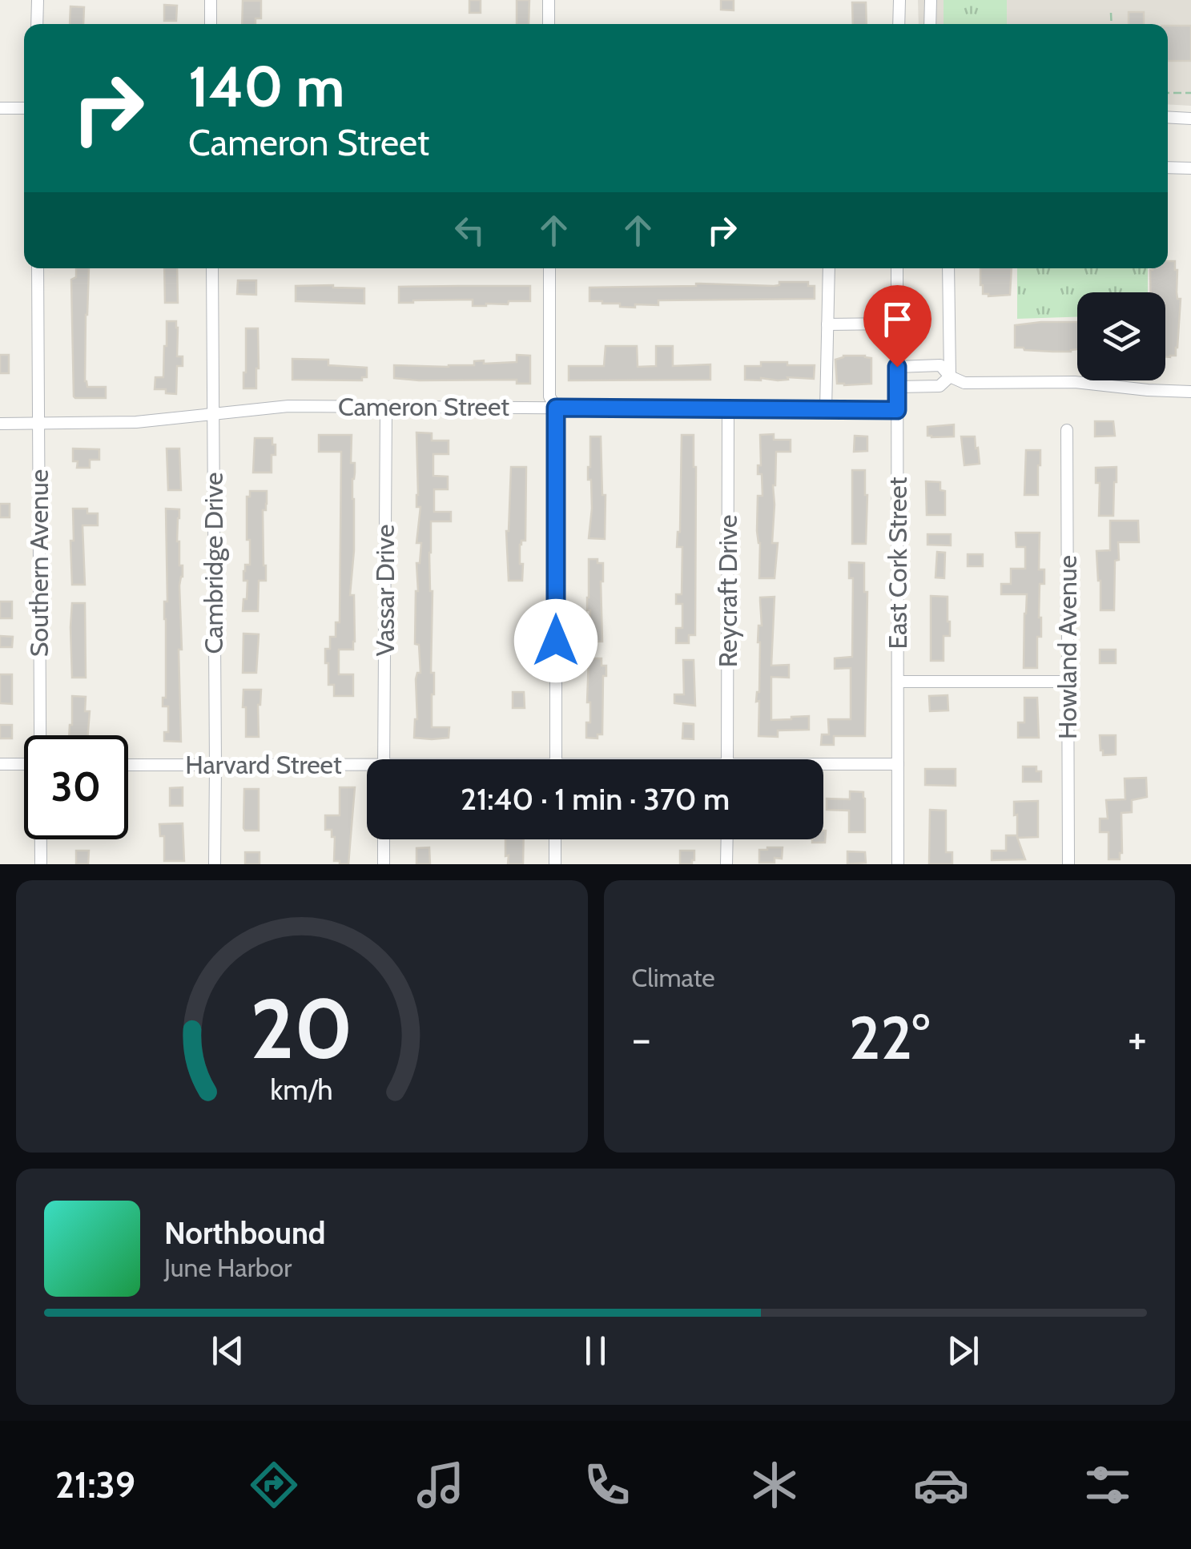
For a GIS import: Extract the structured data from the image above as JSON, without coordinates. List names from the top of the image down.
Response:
{
  "streets": {
    "street": [
      "Cameron Street",
      "Southern Avenue",
      "Cambridge Drive",
      "East Cork Street",
      "Vassar Drive",
      "Reycraft Drive",
      "Howland Avenue",
      "Harvard Street"
    ]
  },
  "crossings": [
    ["Cameron Street", "Southern Avenue"],
    ["Cameron Street", "Cambridge Drive"],
    ["Cameron Street", "East Cork Street"],
    ["Cameron Street", "Vassar Drive"],
    ["Cameron Street", "Reycraft Drive"],
    ["Cambridge Drive", "Harvard Street"],
    ["East Cork Street", "Harvard Street"]
  ],
  "page": {
    "turn": ["140 m", "Cameron Street"],
    "limit": "30",
    "trip": "21:40 · 1 min · 370 m",
    "tile": "Climate",
    "heat": ["−", "22°", "+"],
    "song": ["Northbound", "June Harbor"],
    "tabs": "21:39",
    "gauge": ["20", "km/h"]
  }
}
